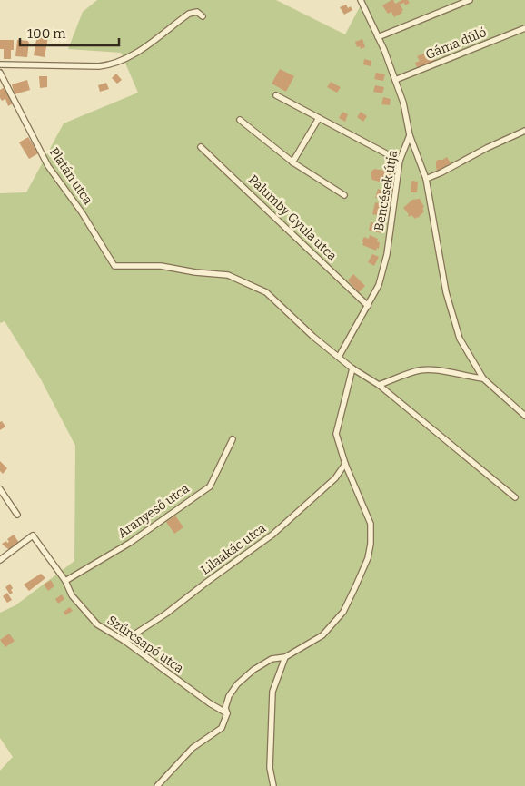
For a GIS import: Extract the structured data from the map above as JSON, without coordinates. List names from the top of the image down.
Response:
{
  "streets": {
    "street": [
      "Gáma dűlő",
      "Platán utca",
      "Bencések útja",
      "Palumby Gyula utca",
      "Aranyeső utca",
      "Lilaakác utca",
      "Szűrcsapó utca"
    ]
  },
  "crossings": [
    ["Gáma dűlő", "Bencések útja"],
    ["Platán utca", "Bencések útja"],
    ["Bencések útja", "Palumby Gyula utca"],
    ["Aranyeső utca", "Szűrcsapó utca"],
    ["Lilaakác utca", "Szűrcsapó utca"]
  ],
  "scale_bar": "100 m"
}
